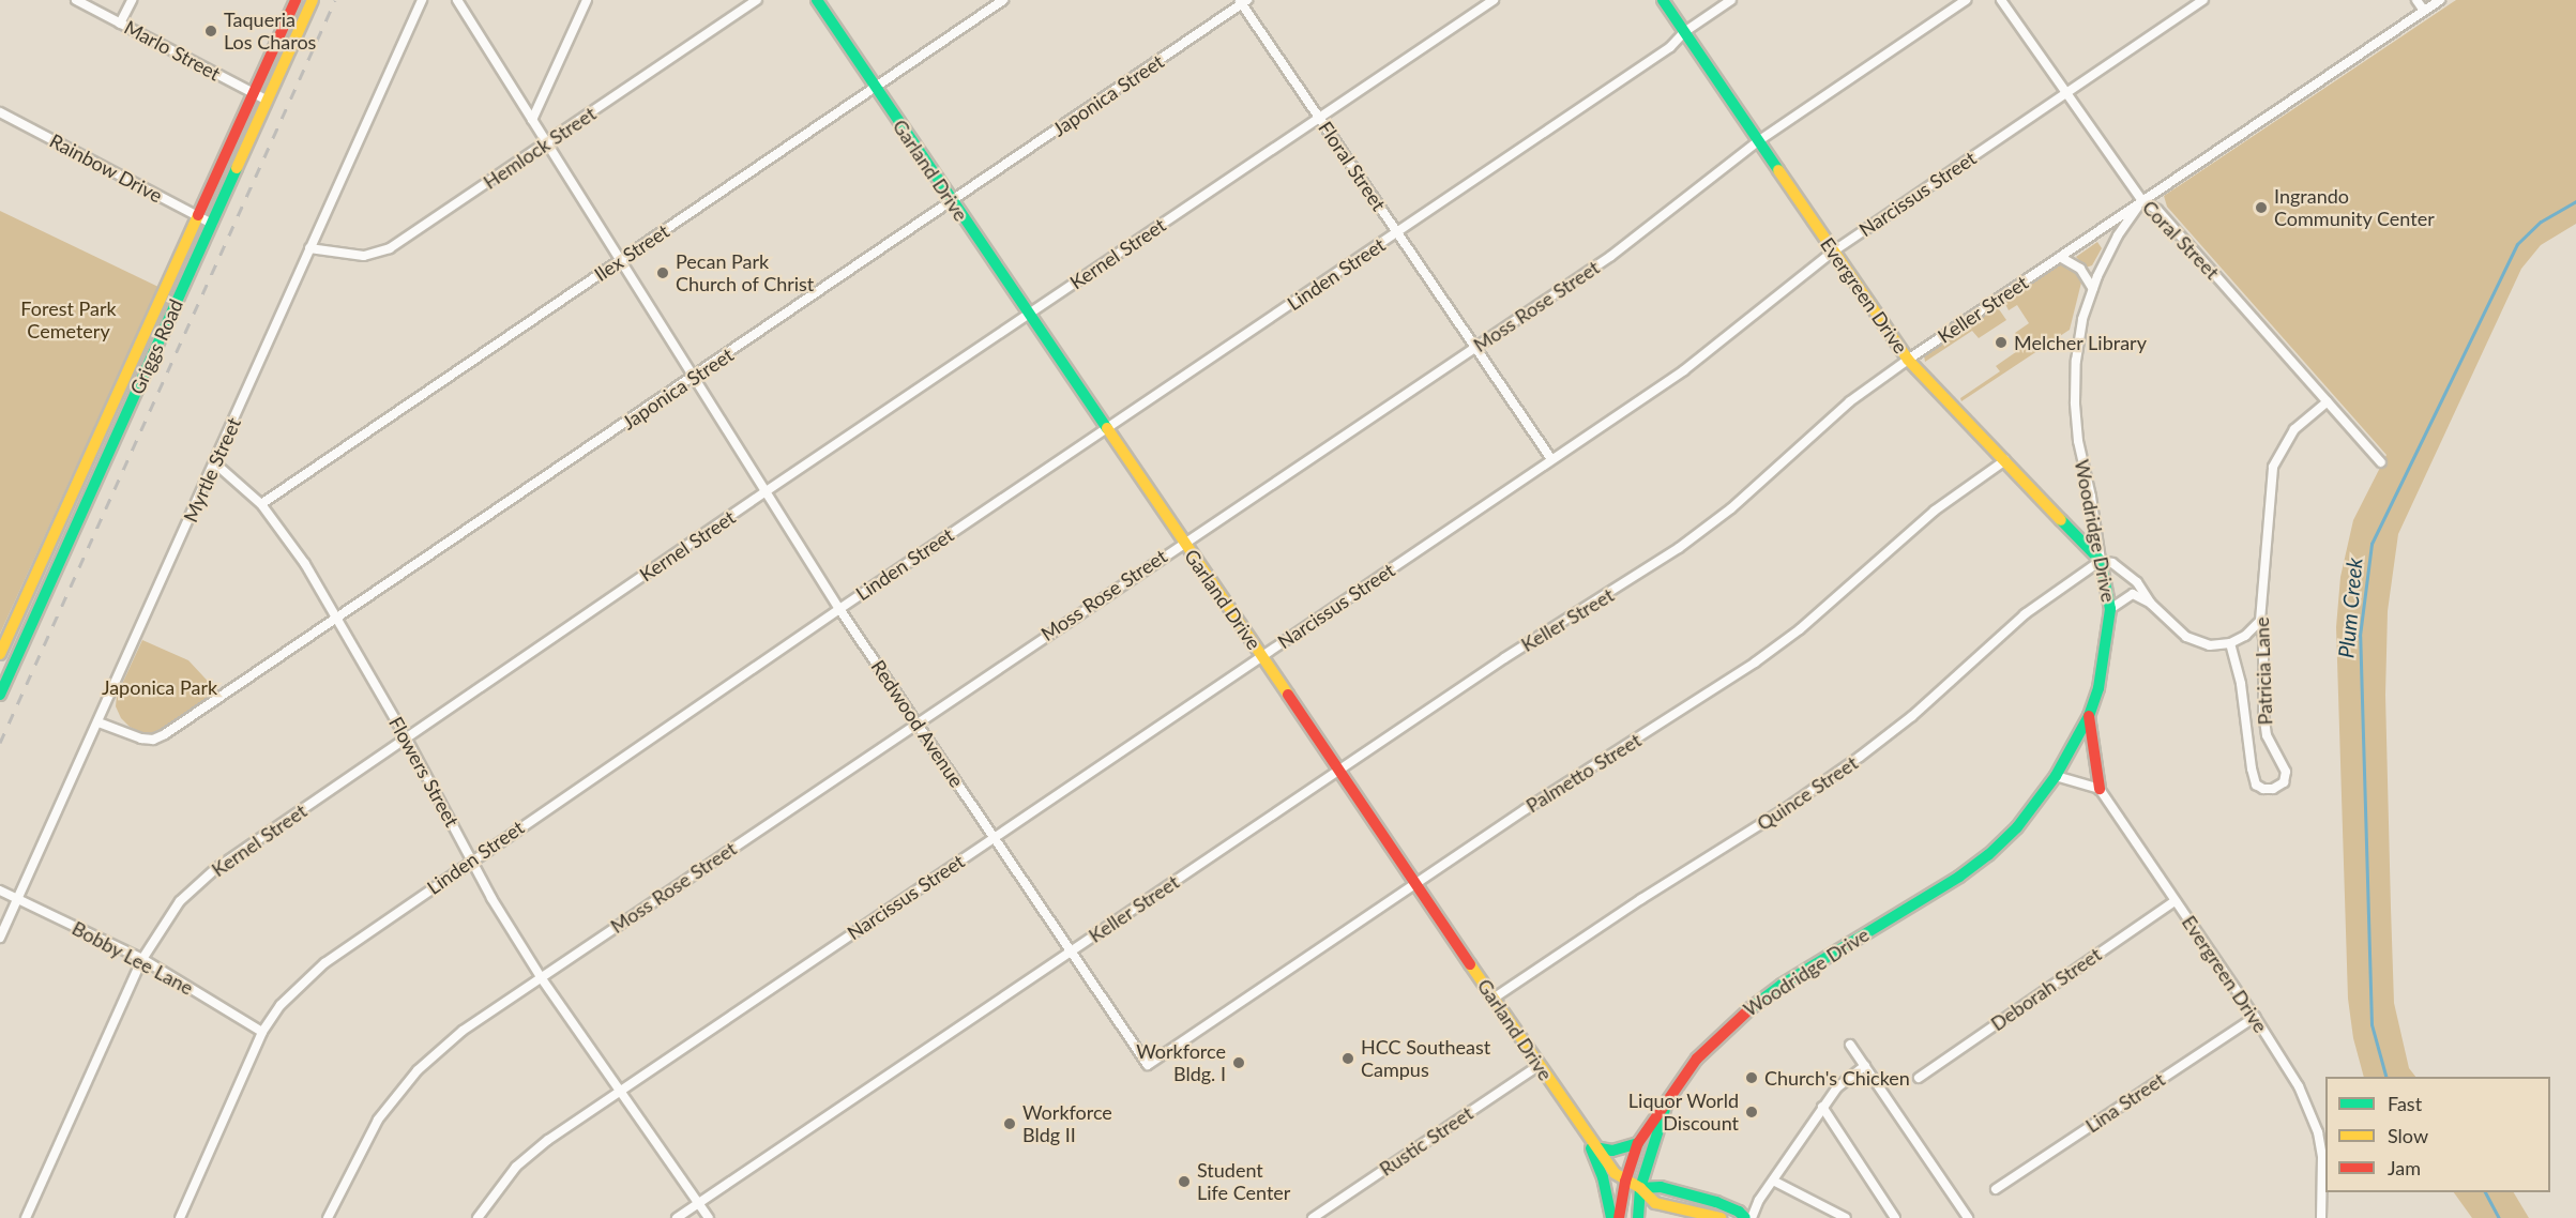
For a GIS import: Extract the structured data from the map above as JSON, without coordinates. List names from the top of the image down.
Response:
{
  "streets": {
    "main road": [
      "Garland Drive",
      "Evergreen Drive",
      "Griggs Road",
      "Woodridge Drive"
    ],
    "street": [
      "Marlo Street",
      "Japonica Street",
      "Hemlock Street",
      "Floral Street",
      "Rainbow Drive",
      "Narcissus Street",
      "Coral Street",
      "Ilex Street",
      "Kernel Street",
      "Linden Street",
      "Moss Rose Street",
      "Keller Street",
      "Myrtle Street",
      "Patricia Lane",
      "Redwood Avenue",
      "Flowers Street",
      "Palmetto Street",
      "Quince Street",
      "Bobby Lee Lane",
      "Deborah Street",
      "Lina Street",
      "Rustic Street"
    ]
  },
  "crossings": [
    ["Marlo Street", "Griggs Road"],
    ["Japonica Street", "Floral Street"],
    ["Japonica Street", "Garland Drive"],
    ["Japonica Street", "Myrtle Street"],
    ["Japonica Street", "Redwood Avenue"],
    ["Japonica Street", "Flowers Street"],
    ["Hemlock Street", "Myrtle Street"],
    ["Floral Street", "Narcissus Street"],
    ["Floral Street", "Kernel Street"],
    ["Floral Street", "Linden Street"],
    ["Floral Street", "Moss Rose Street"],
    ["Rainbow Drive", "Griggs Road"],
    ["Garland Drive", "Narcissus Street"],
    ["Garland Drive", "Ilex Street"],
    ["Garland Drive", "Kernel Street"],
    ["Garland Drive", "Linden Street"],
    ["Garland Drive", "Moss Rose Street"],
    ["Garland Drive", "Keller Street"],
    ["Garland Drive", "Woodridge Drive"],
    ["Garland Drive", "Palmetto Street"],
    ["Garland Drive", "Quince Street"],
    ["Garland Drive", "Rustic Street"],
    ["Narcissus Street", "Coral Street"],
    ["Narcissus Street", "Evergreen Drive"],
    ["Narcissus Street", "Redwood Avenue"],
    ["Narcissus Street", "Flowers Street"],
    ["Coral Street", "Keller Street"],
    ["Coral Street", "Woodridge Drive"],
    ["Coral Street", "Patricia Lane"],
    ["Ilex Street", "Redwood Avenue"],
    ["Ilex Street", "Flowers Street"],
    ["Kernel Street", "Redwood Avenue"],
    ["Kernel Street", "Flowers Street"],
    ["Kernel Street", "Bobby Lee Lane"],
    ["Linden Street", "Evergreen Drive"],
    ["Linden Street", "Redwood Avenue"],
    ["Linden Street", "Flowers Street"],
    ["Linden Street", "Bobby Lee Lane"],
    ["Evergreen Drive", "Moss Rose Street"],
    ["Evergreen Drive", "Keller Street"],
    ["Evergreen Drive", "Woodridge Drive"],
    ["Evergreen Drive", "Palmetto Street"],
    ["Evergreen Drive", "Quince Street"],
    ["Evergreen Drive", "Deborah Street"],
    ["Evergreen Drive", "Lina Street"],
    ["Moss Rose Street", "Redwood Avenue"],
    ["Moss Rose Street", "Flowers Street"],
    ["Keller Street", "Woodridge Drive"],
    ["Keller Street", "Redwood Avenue"],
    ["Keller Street", "Flowers Street"],
    ["Myrtle Street", "Flowers Street"],
    ["Myrtle Street", "Bobby Lee Lane"],
    ["Woodridge Drive", "Quince Street"],
    ["Redwood Avenue", "Palmetto Street"]
  ],
  "water": ["Plum Creek"],
  "parks": ["Forest Park Cemetery", "Japonica Park"],
  "places": [
    "Taqueria Los Charos",
    "Ingrando Community Center",
    "Pecan Park Church of Christ",
    "Melcher Library",
    "HCC Southeast Campus",
    "Workforce Bldg. I",
    "Church's Chicken",
    "Liquor World Discount",
    "Workforce Bldg II",
    "Student Life Center"
  ],
  "legend": ["Fast", "Slow", "Jam"]
}
